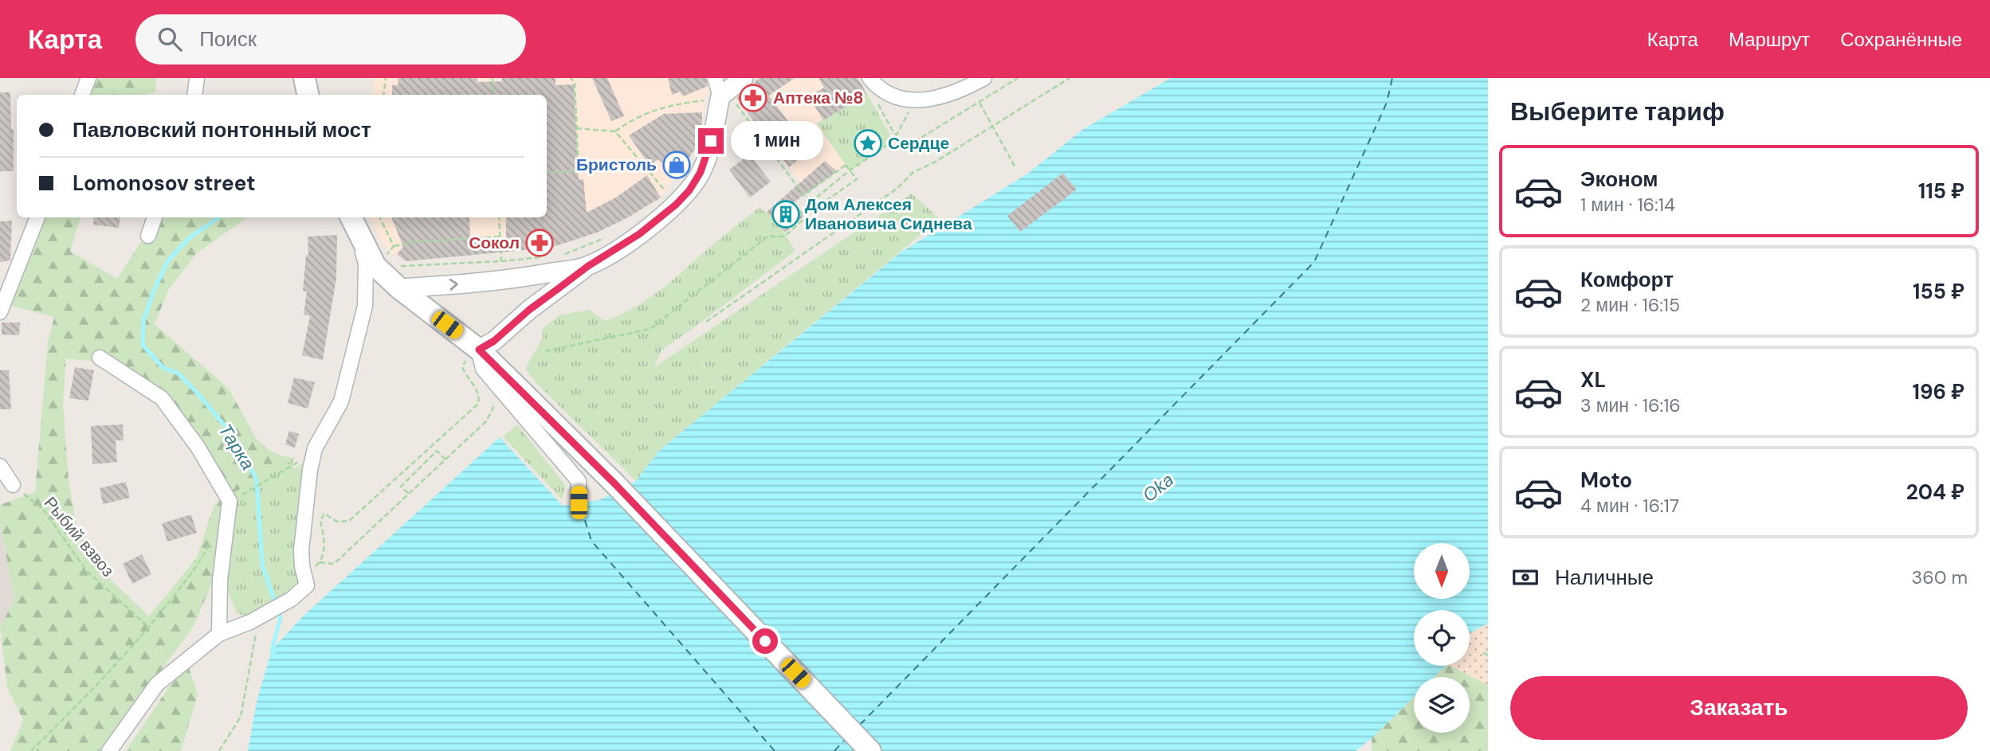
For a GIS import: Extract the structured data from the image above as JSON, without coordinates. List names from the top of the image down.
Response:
{
  "streets": {
    "path": ["Рыбий взвоз"]
  },
  "water": ["Тарка", "Oka"],
  "places": {
    "pharmacy": ["Аптека №8", "Сокол"],
    "place": ["Сердце"],
    "shop": ["Бристоль"],
    "building": ["Дом Алексея Ивановича Сиднева"]
  },
  "north": "bottom",
  "page": {
    "header": "Карта",
    "search": "Поиск",
    "nav": ["Карта", "Маршрут", "Сохранённые"],
    "heading": "Выберите тариф",
    "banner": ["Павловский понтонный мост", "Lomonosov street"],
    "bubble": "1 мин",
    "list": [
      {
        "name": "Эконом",
        "note": "1 мин · 16:14",
        "value": "115 ₽"
      },
      {
        "name": "Комфорт",
        "note": "2 мин · 16:15",
        "value": "155 ₽"
      },
      {
        "name": "XL",
        "note": "3 мин · 16:16",
        "value": "196 ₽"
      },
      {
        "name": "Moto",
        "note": "4 мин · 16:17",
        "value": "204 ₽"
      }
    ],
    "pay": ["Наличные", "360 m"],
    "buttons": "Заказать"
  }
}
